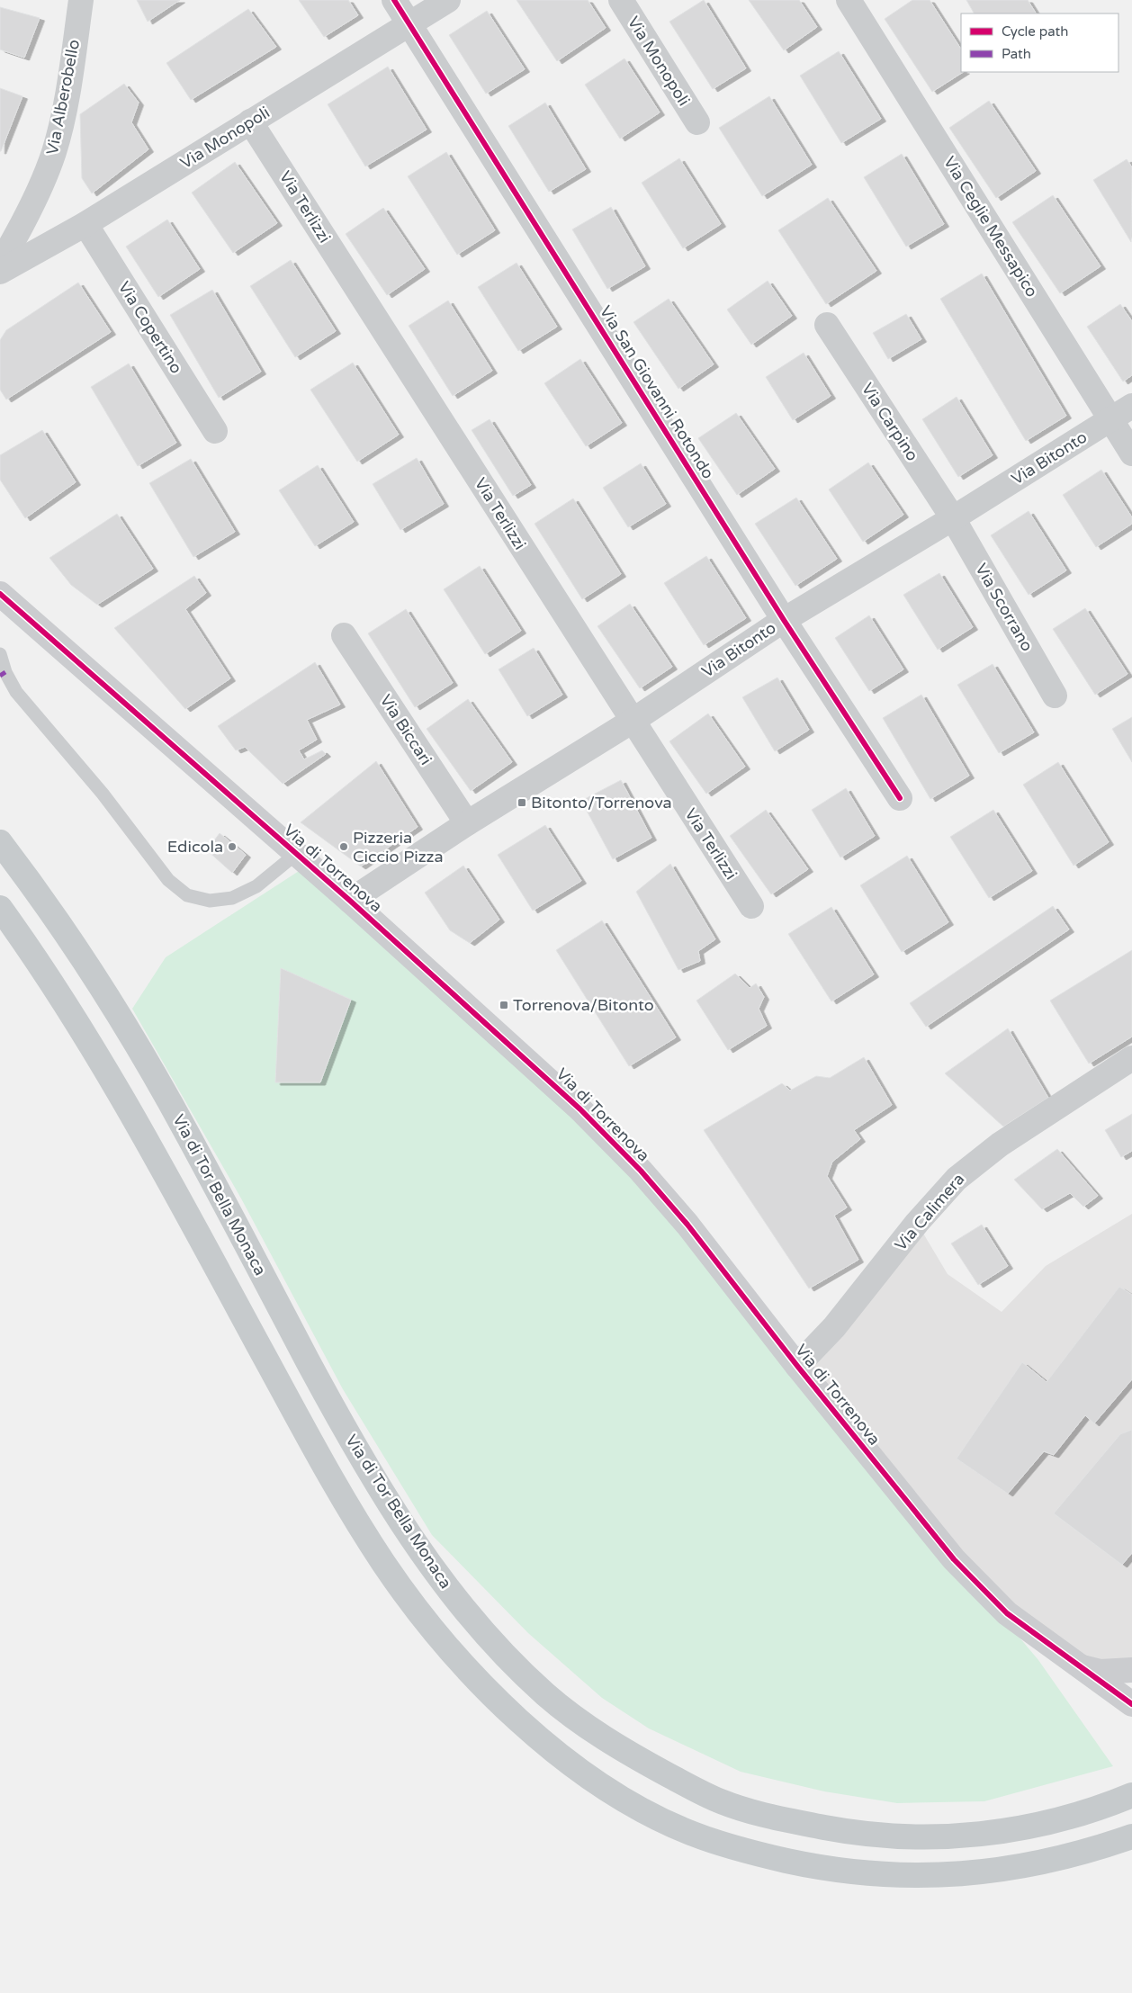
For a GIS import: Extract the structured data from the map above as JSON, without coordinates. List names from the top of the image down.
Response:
{
  "streets": {
    "main road": ["Via di Tor Bella Monaca"],
    "street": [
      "Via Monopoli",
      "Via Alberobello",
      "Via Terlizzi",
      "Via Ceglie Messapico",
      "Via Copertino",
      "Via San Giovanni Rotondo",
      "Via Carpino",
      "Via Bitonto",
      "Via Scorrano",
      "Via Biccari",
      "Via di Torrenova",
      "Via Calimera"
    ]
  },
  "crossings": [
    ["Via Monopoli", "Via Terlizzi"],
    ["Via Monopoli", "Via Copertino"],
    ["Via Monopoli", "Via San Giovanni Rotondo"],
    ["Via Terlizzi", "Via Bitonto"],
    ["Via Ceglie Messapico", "Via Bitonto"],
    ["Via San Giovanni Rotondo", "Via Bitonto"],
    ["Via Carpino", "Via Bitonto"],
    ["Via Carpino", "Via Scorrano"],
    ["Via Bitonto", "Via Scorrano"],
    ["Via Bitonto", "Via Biccari"],
    ["Via Bitonto", "Via di Torrenova"],
    ["Via di Torrenova", "Via Calimera"]
  ],
  "places": {
    "transit": ["Bitonto/Torrenova", "Torrenova/Bitonto"],
    "other": ["Edicola", "Pizzeria Ciccio Pizza"]
  },
  "legend": ["Cycle path", "Path"]
}
